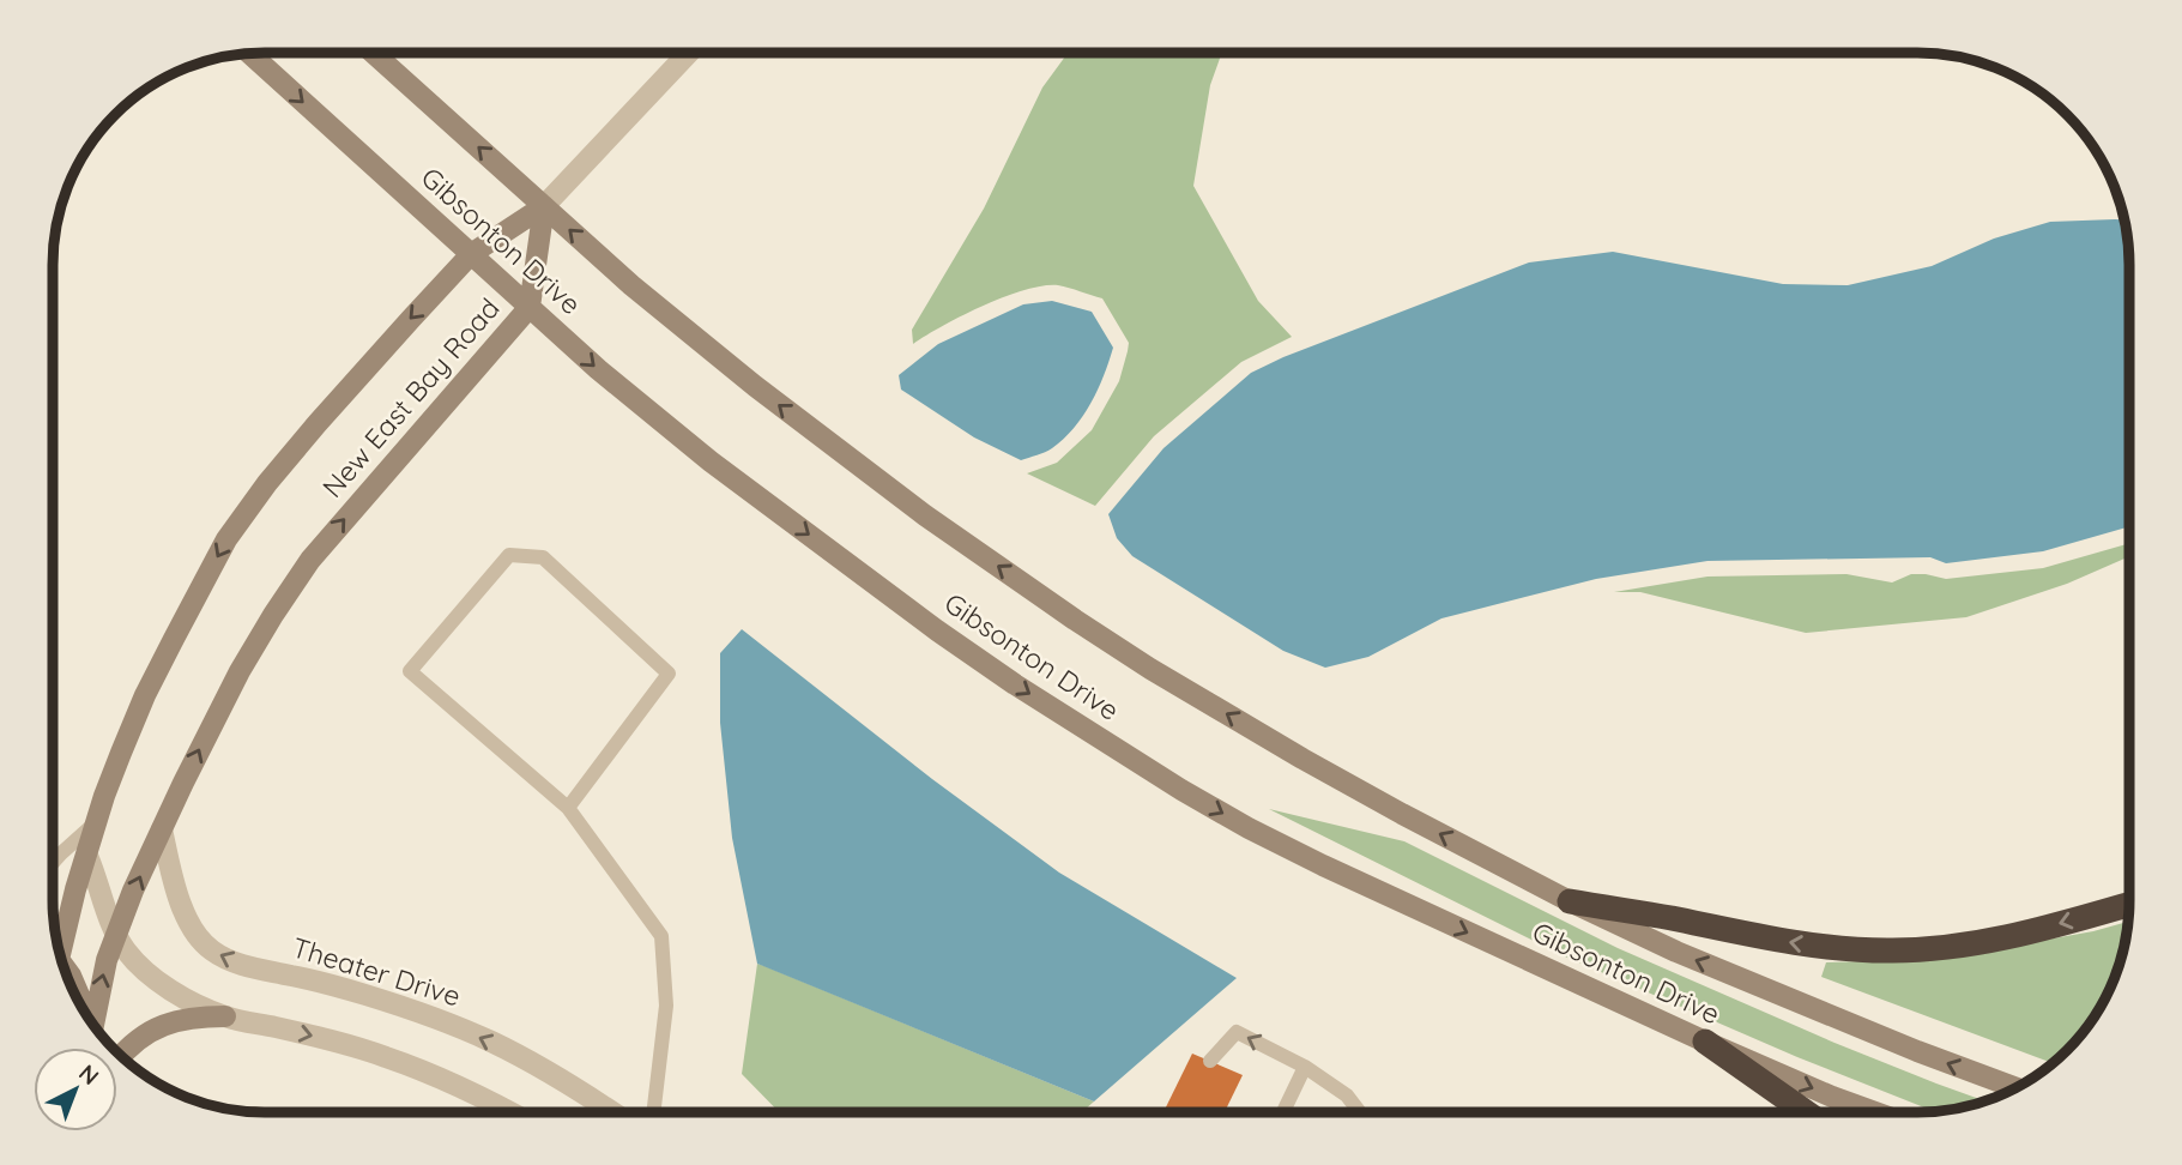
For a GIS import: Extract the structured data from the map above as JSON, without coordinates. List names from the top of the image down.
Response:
{
  "streets": {
    "main road": ["Gibsonton Drive", "New East Bay Road"],
    "street": ["Theater Drive"]
  },
  "crossings": [
    ["Gibsonton Drive", "New East Bay Road"],
    ["New East Bay Road", "Theater Drive"]
  ],
  "north": "top right"
}
